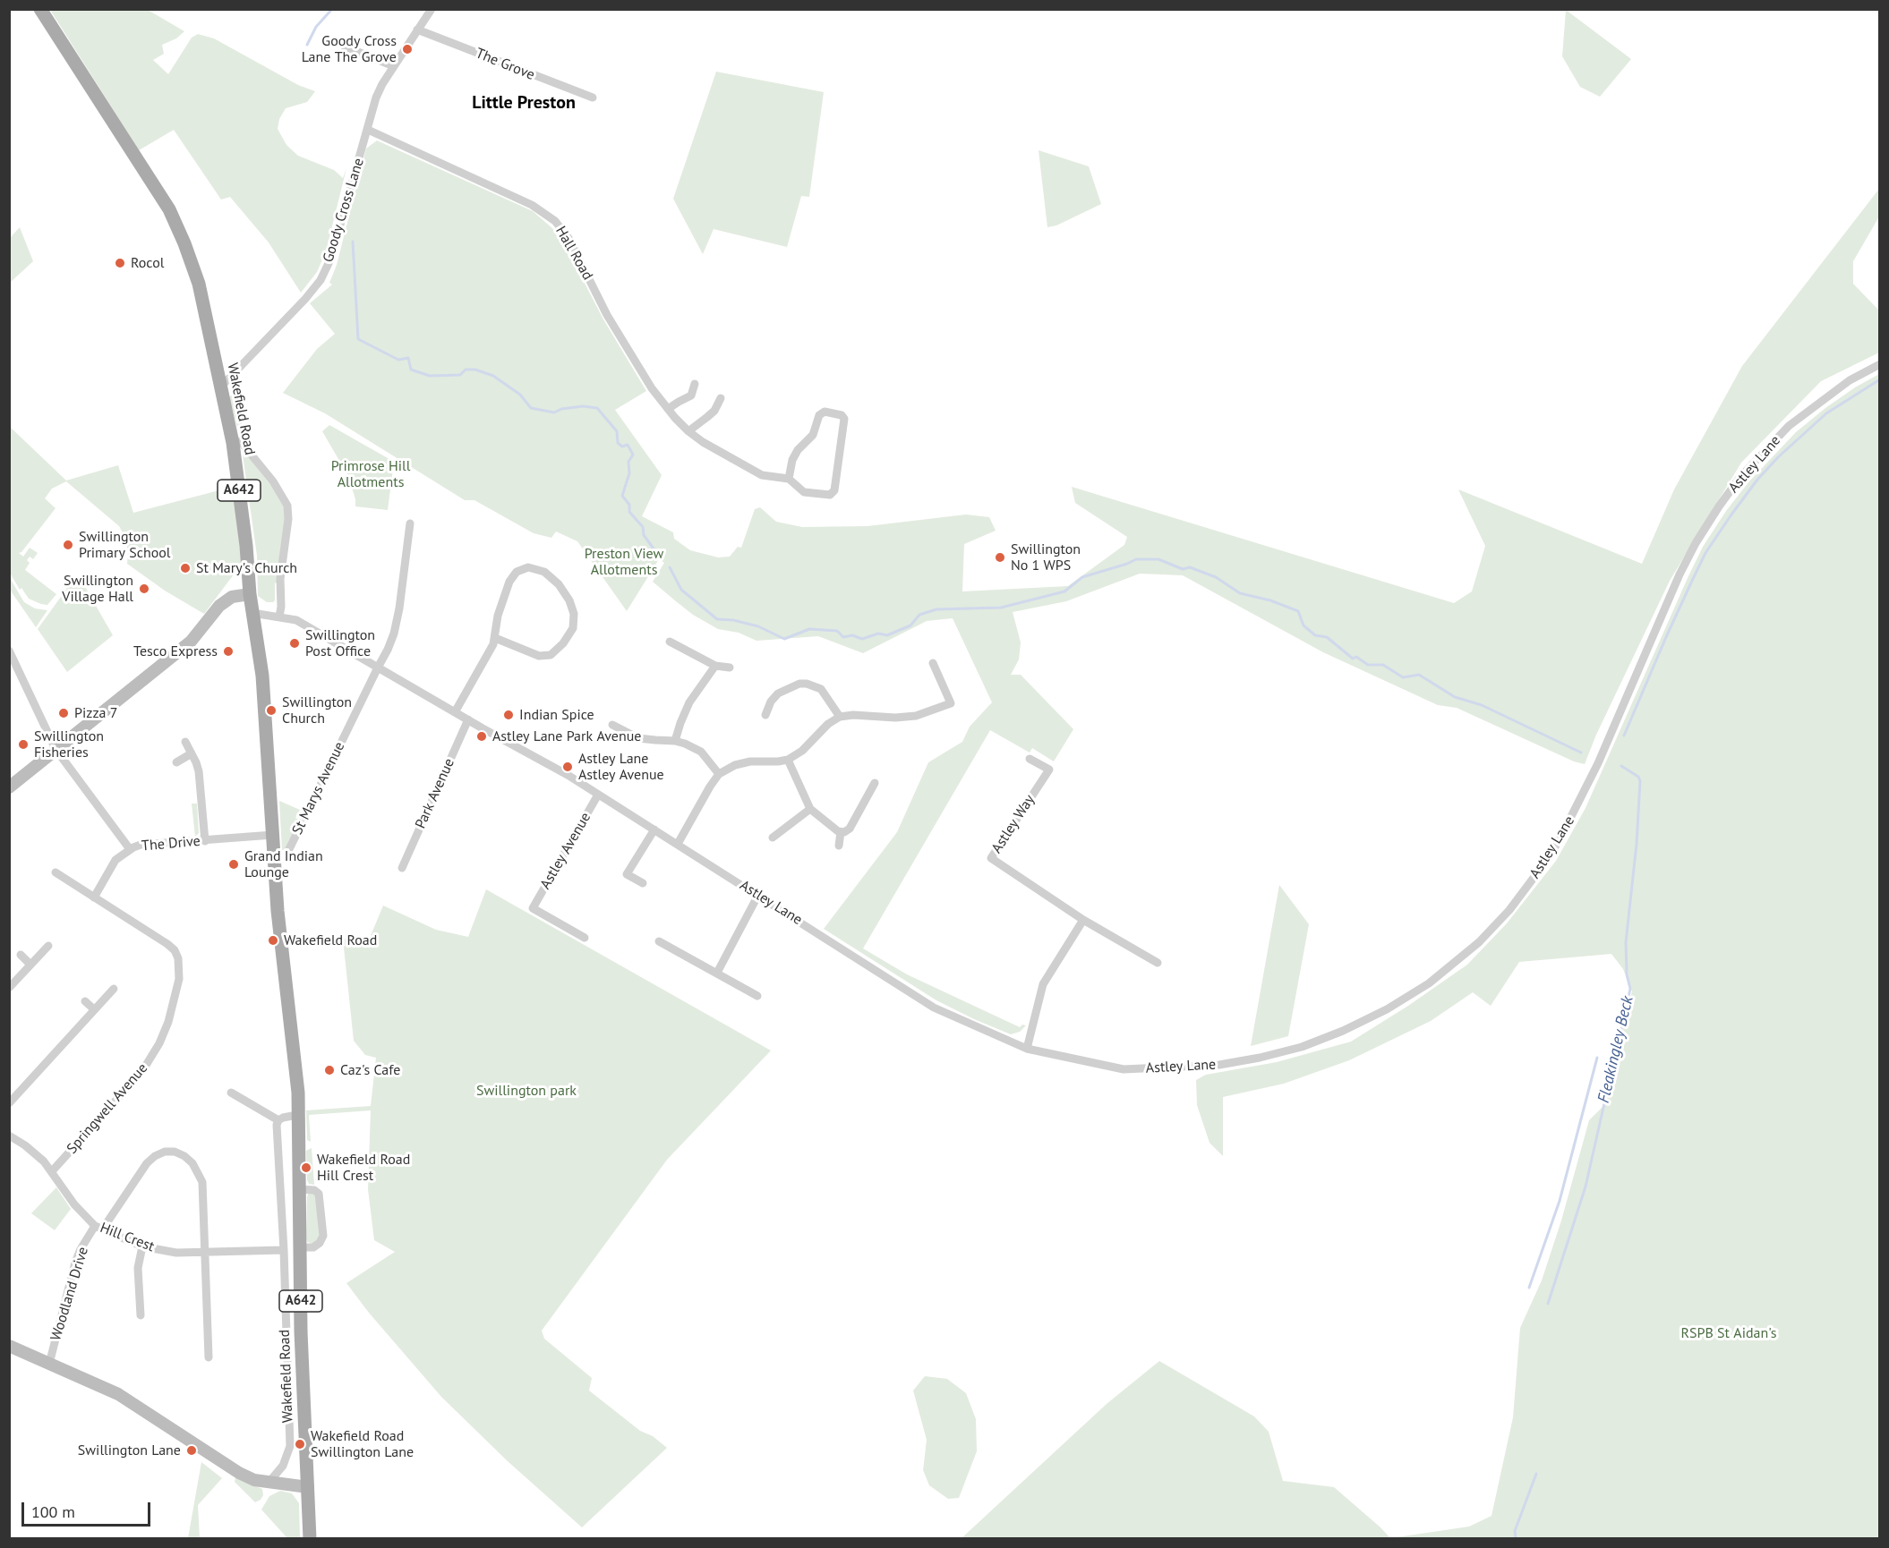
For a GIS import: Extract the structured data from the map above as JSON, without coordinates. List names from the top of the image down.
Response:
{
  "streets": {
    "main road": ["Wakefield Road", "A642"],
    "street": [
      "The Grove",
      "Goody Cross Lane",
      "Hall Road",
      "Astley Lane",
      "St Marys Avenue",
      "Park Avenue",
      "Astley Way",
      "The Drive",
      "Astley Avenue",
      "Springwell Avenue",
      "Hill Crest",
      "Woodland Drive"
    ]
  },
  "crossings": [
    ["The Grove", "Goody Cross Lane"],
    ["Goody Cross Lane", "Hall Road"],
    ["Goody Cross Lane", "Wakefield Road"],
    ["Wakefield Road", "Astley Lane"],
    ["Wakefield Road", "The Drive"],
    ["Wakefield Road", "Hill Crest"],
    ["Astley Lane", "St Marys Avenue"],
    ["Astley Lane", "Park Avenue"],
    ["Astley Lane", "Astley Avenue"],
    ["Springwell Avenue", "Hill Crest"],
    ["Hill Crest", "Woodland Drive"]
  ],
  "districts": ["Little Preston"],
  "water": ["Fleakingley Beck"],
  "parks": [
    "Primrose Hill Allotments",
    "Preston View Allotments",
    "Swillington park",
    "RSPB St Aidan's"
  ],
  "places": [
    "Goody Cross Lane The Grove",
    "Rocol",
    "Swillington Primary School",
    "Swillington No 1 WPS",
    "St Mary's Church",
    "Swillington Village Hall",
    "Swillington Post Office",
    "Tesco Express",
    "Swillington Church",
    "Pizza 7",
    "Indian Spice",
    "Astley Lane Park Avenue",
    "Swillington Fisheries",
    "Astley Lane Astley Avenue",
    "Grand Indian Lounge",
    "Wakefield Road",
    "Caz's Cafe",
    "Wakefield Road Hill Crest",
    "Wakefield Road Swillington Lane",
    "Swillington Lane"
  ],
  "scale_bar": "100 m"
}
